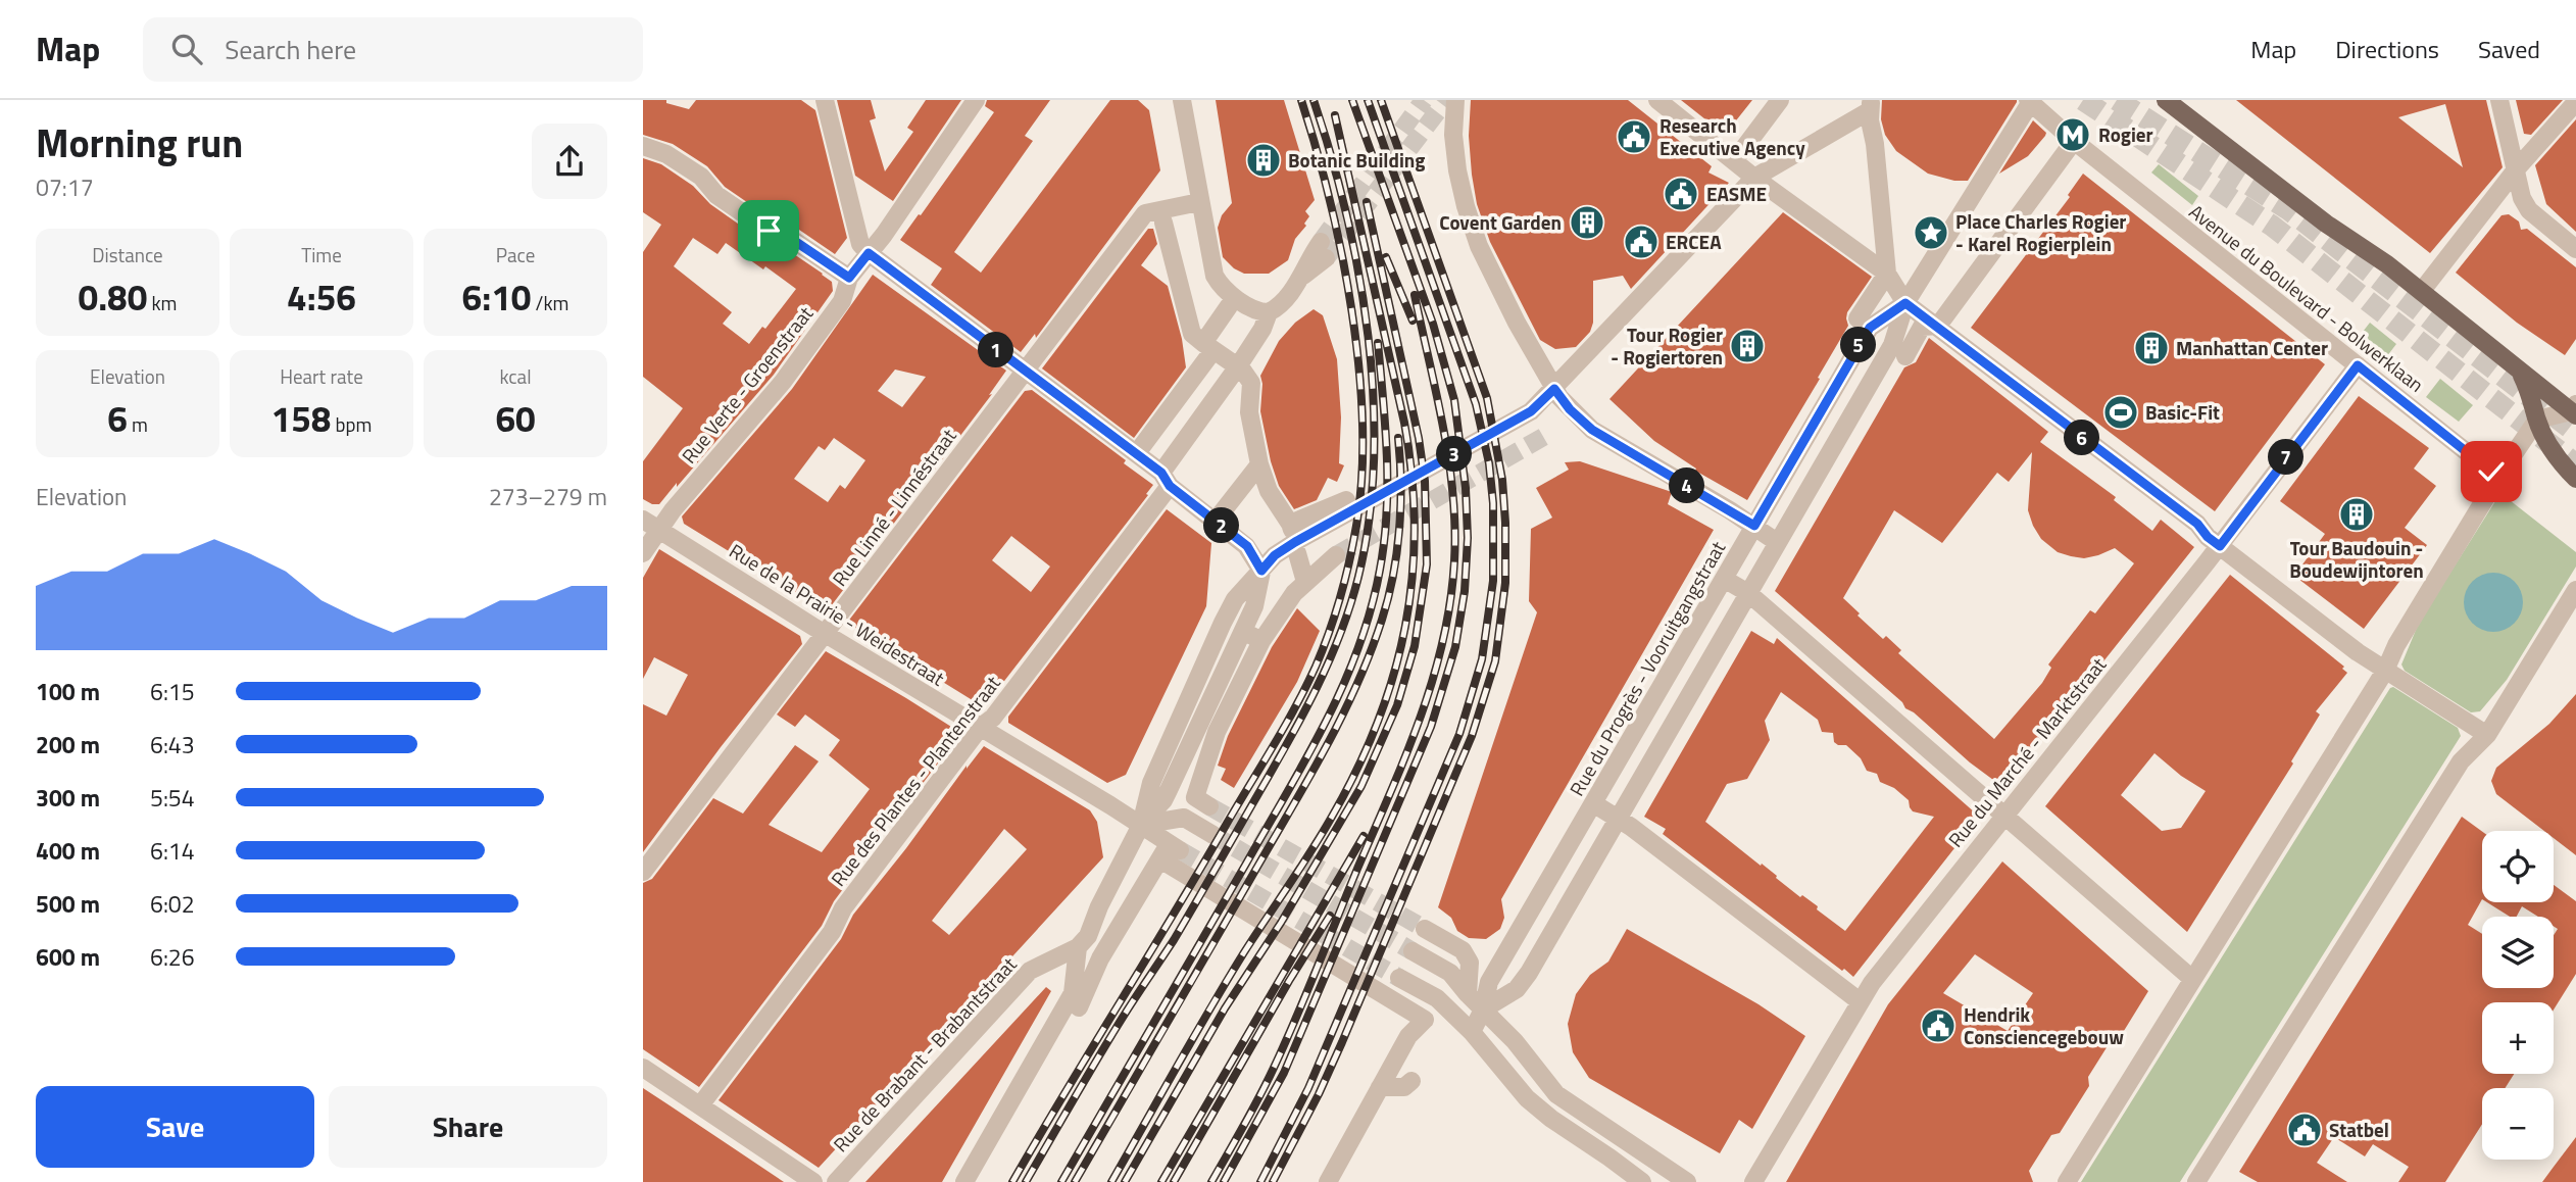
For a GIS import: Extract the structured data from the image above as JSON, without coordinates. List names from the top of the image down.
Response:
{
  "streets": {
    "street": [
      "Avenue du Boulevard - Bolwerklaan",
      "Rue Verte - Groenstraat",
      "Rue Linné - Linnéstraat",
      "Rue de la Prairie - Weidestraat",
      "Rue du Progrès - Vooruitgangstraat",
      "Rue du Marché - Marktstraat",
      "Rue des Plantes - Plantenstraat",
      "Rue de Brabant - Brabantstraat"
    ]
  },
  "crossings": [
    ["Avenue du Boulevard - Bolwerklaan", "Rue du Marché - Marktstraat"],
    ["Rue Verte - Groenstraat", "Rue de la Prairie - Weidestraat"],
    ["Rue Linné - Linnéstraat", "Rue de la Prairie - Weidestraat"],
    ["Rue de la Prairie - Weidestraat", "Rue des Plantes - Plantenstraat"]
  ],
  "places": {
    "metro station": ["Rogier"],
    "public building": [
      "Research Executive Agency",
      "EASME",
      "ERCEA",
      "Hendrik Consciencegebouw",
      "Statbel"
    ],
    "building": [
      "Botanic Building",
      "Covent Garden",
      "Tour Rogier - Rogiertoren",
      "Manhattan Center",
      "Tour Baudouin - Boudewijntoren"
    ],
    "place": ["Place Charles Rogier - Karel Rogierplein"],
    "sports": ["Basic-Fit"]
  },
  "page": {
    "header": "Map",
    "search": "Search here",
    "nav": ["Map", "Directions", "Saved"],
    "heading": ["Morning run", "07:17"],
    "stats": [
      ["Distance", "0.80 km"],
      ["Time", "4:56"],
      ["Pace", "6:10 /km"],
      ["Elevation", "6 m"],
      ["Heart rate", "158 bpm"],
      ["kcal", "60"]
    ],
    "pins": [
      "5",
      "1",
      "6",
      "3",
      "7",
      "4",
      "2"
    ],
    "chart": ["Elevation", "273–279 m"],
    "list": [
      {
        "name": "100 m",
        "note": "6:15"
      },
      {
        "name": "200 m",
        "note": "6:43"
      },
      {
        "name": "300 m",
        "note": "5:54"
      },
      {
        "name": "400 m",
        "note": "6:14"
      },
      {
        "name": "500 m",
        "note": "6:02"
      },
      {
        "name": "600 m",
        "note": "6:26"
      }
    ],
    "map_buttons": ["+", "−"],
    "buttons": ["Save", "Share"]
  }
}
